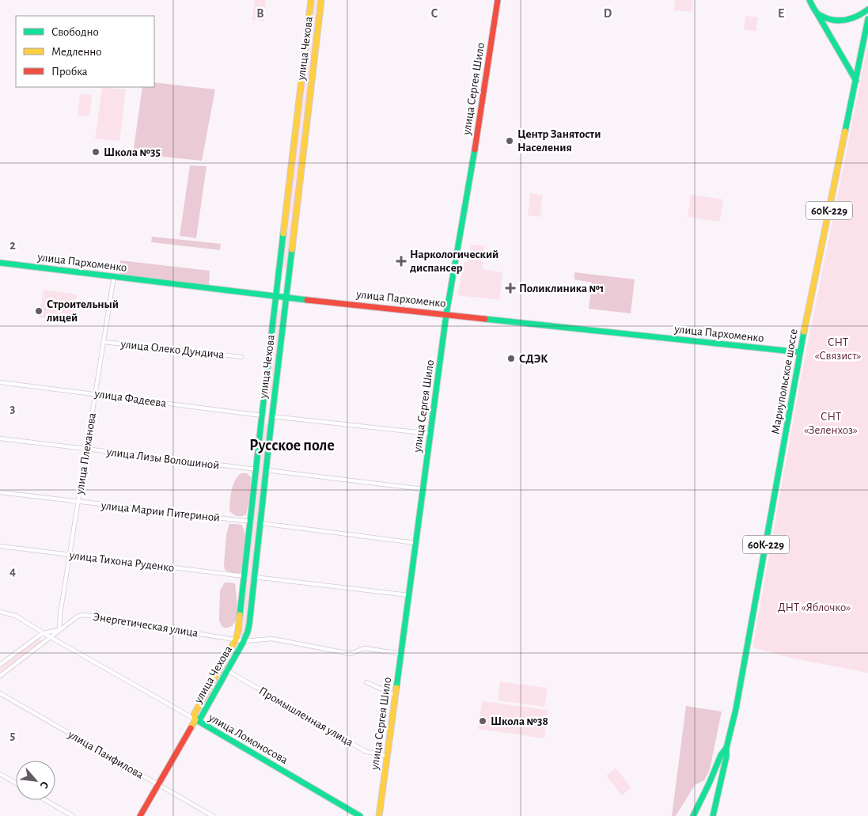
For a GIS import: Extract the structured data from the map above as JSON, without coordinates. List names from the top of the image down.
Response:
{
  "streets": {
    "main road": [
      "улица Чехова",
      "улица Сергея Шило",
      "60К-229",
      "улица Пархоменко",
      "Мариупольское шоссе",
      "улица Ломоносова"
    ],
    "street": [
      "улица Олеко Дундича",
      "улица Фадеева",
      "улица Плеханова",
      "улица Лизы Волошиной",
      "улица Марии Питериной",
      "улица Тихона Руденко",
      "Энергетическая улица",
      "Промышленная улица",
      "улица Панфилова"
    ]
  },
  "crossings": [
    ["улица Чехова", "улица Пархоменко"],
    ["улица Чехова", "улица Фадеева"],
    ["улица Чехова", "улица Лизы Волошиной"],
    ["улица Чехова", "улица Марии Питериной"],
    ["улица Чехова", "улица Тихона Руденко"],
    ["улица Чехова", "Энергетическая улица"],
    ["улица Чехова", "Промышленная улица"],
    ["улица Чехова", "улица Ломоносова"],
    ["улица Чехова", "улица Панфилова"],
    ["улица Сергея Шило", "улица Пархоменко"],
    ["улица Сергея Шило", "Промышленная улица"],
    ["улица Пархоменко", "Мариупольское шоссе"],
    ["улица Пархоменко", "улица Плеханова"],
    ["улица Олеко Дундича", "улица Плеханова"],
    ["улица Фадеева", "улица Плеханова"],
    ["улица Плеханова", "улица Лизы Волошиной"],
    ["улица Плеханова", "улица Марии Питериной"],
    ["улица Плеханова", "улица Тихона Руденко"],
    ["улица Плеханова", "Энергетическая улица"],
    ["Энергетическая улица", "улица Ломоносова"]
  ],
  "districts": ["Русское поле"],
  "parks": ["СНТ «Связист»", "СНТ «Зеленхоз»", "ДНТ «Яблочко»"],
  "places": {
    "other": [
      "Центр Занятости Населения",
      "Школа №35",
      "Строительный лицей",
      "СДЭК",
      "Школа №38"
    ],
    "health": ["Наркологический диспансер", "Поликлиника №1"]
  },
  "legend": ["Свободно", "Медленно", "Пробка"],
  "north": "bottom right",
  "grid": {
    "columns": [
      "B",
      "C",
      "D",
      "E"
    ],
    "rows": [
      "2",
      "3",
      "4",
      "5"
    ]
  }
}
